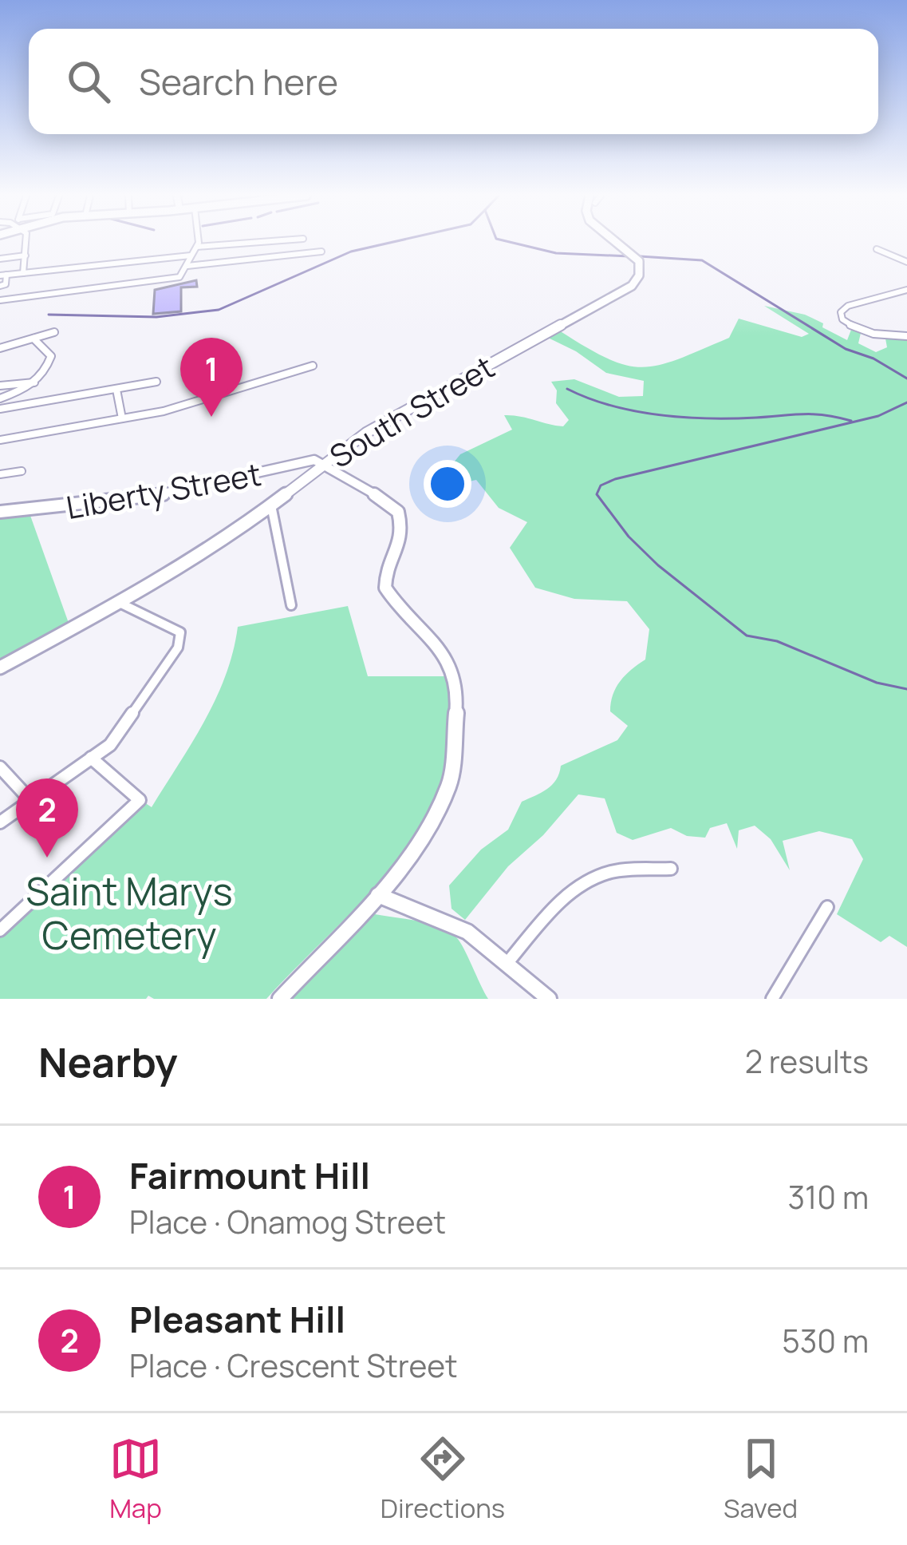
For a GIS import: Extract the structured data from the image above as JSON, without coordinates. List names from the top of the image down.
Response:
{
  "streets": {
    "main road": ["South Street"],
    "street": ["Liberty Street"]
  },
  "crossings": [
    ["South Street", "Liberty Street"]
  ],
  "parks": ["Saint Marys Cemetery"],
  "page": {
    "search": "Search here",
    "pins": ["1", "2"],
    "heading": ["Nearby", "2 results"],
    "list": [
      {
        "mark": "1",
        "name": "Fairmount Hill",
        "note": "Place · Onamog Street",
        "value": "310 m"
      },
      {
        "mark": "2",
        "name": "Pleasant Hill",
        "note": "Place · Crescent Street",
        "value": "530 m"
      }
    ],
    "nav": ["Map", "Directions", "Saved"]
  }
}
